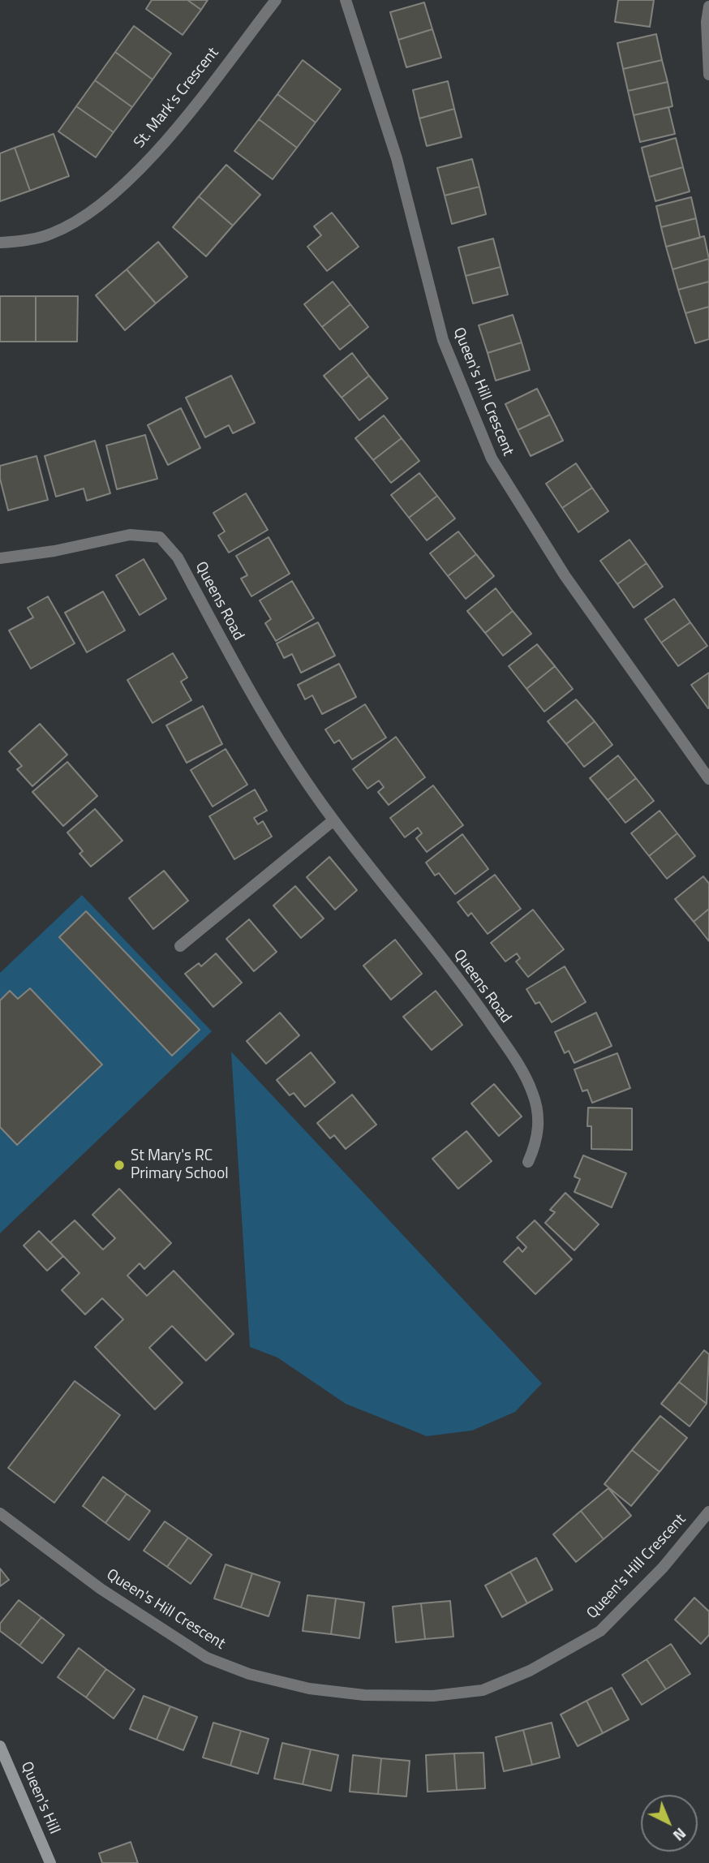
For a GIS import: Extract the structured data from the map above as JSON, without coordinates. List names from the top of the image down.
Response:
{
  "streets": {
    "main road": ["Queen's Hill"],
    "street": ["St. Mark's Crescent", "Queen's Hill Crescent", "Queens Road"]
  },
  "places": ["St Mary's RC Primary School"],
  "north": "bottom right"
}
